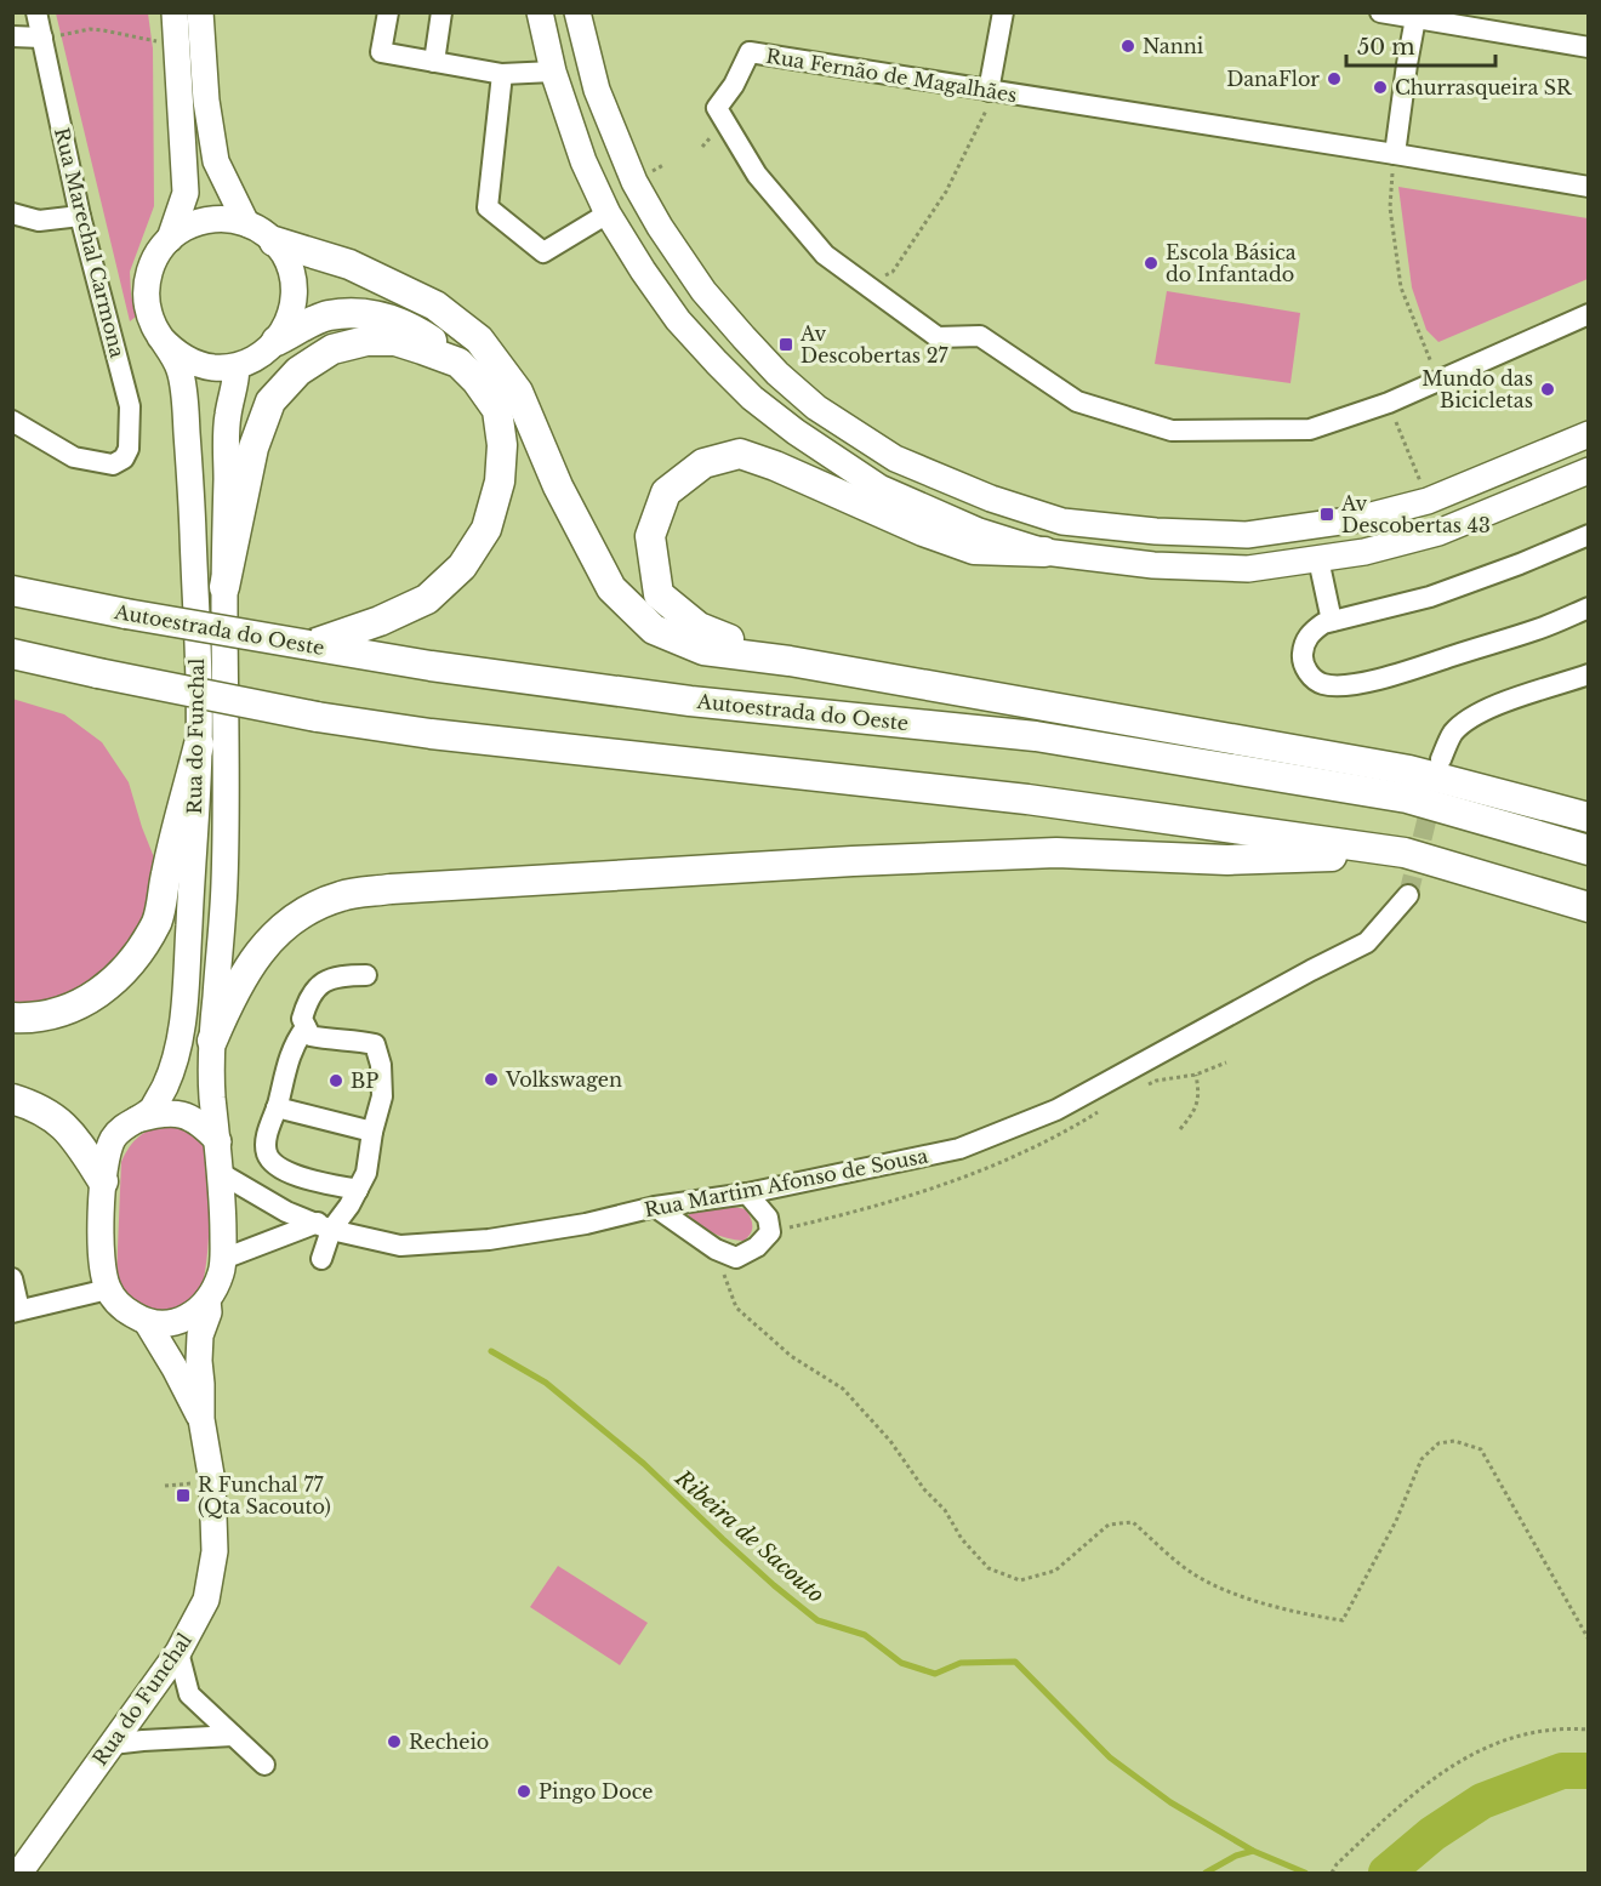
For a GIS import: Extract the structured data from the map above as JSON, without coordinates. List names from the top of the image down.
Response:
{
  "streets": {
    "highway": ["Autoestrada do Oeste"],
    "main road": ["Rua do Funchal"],
    "street": ["Rua Fernão de Magalhães", "Rua Marechal Carmona", "Rua Martim Afonso de Sousa"]
  },
  "crossings": [
    ["Rua do Funchal", "Rua Martim Afonso de Sousa"]
  ],
  "water": ["Ribeira de Sacouto"],
  "places": {
    "other": [
      "Nanni",
      "DanaFlor",
      "Churrasqueira SR",
      "Escola Básica do Infantado",
      "Mundo das Bicicletas",
      "Volkswagen",
      "BP",
      "Recheio",
      "Pingo Doce"
    ],
    "transit": ["Av Descobertas 27", "Av Descobertas 43", "R Funchal 77 (Qta Sacouto)"]
  },
  "scale_bar": "50 m"
}
